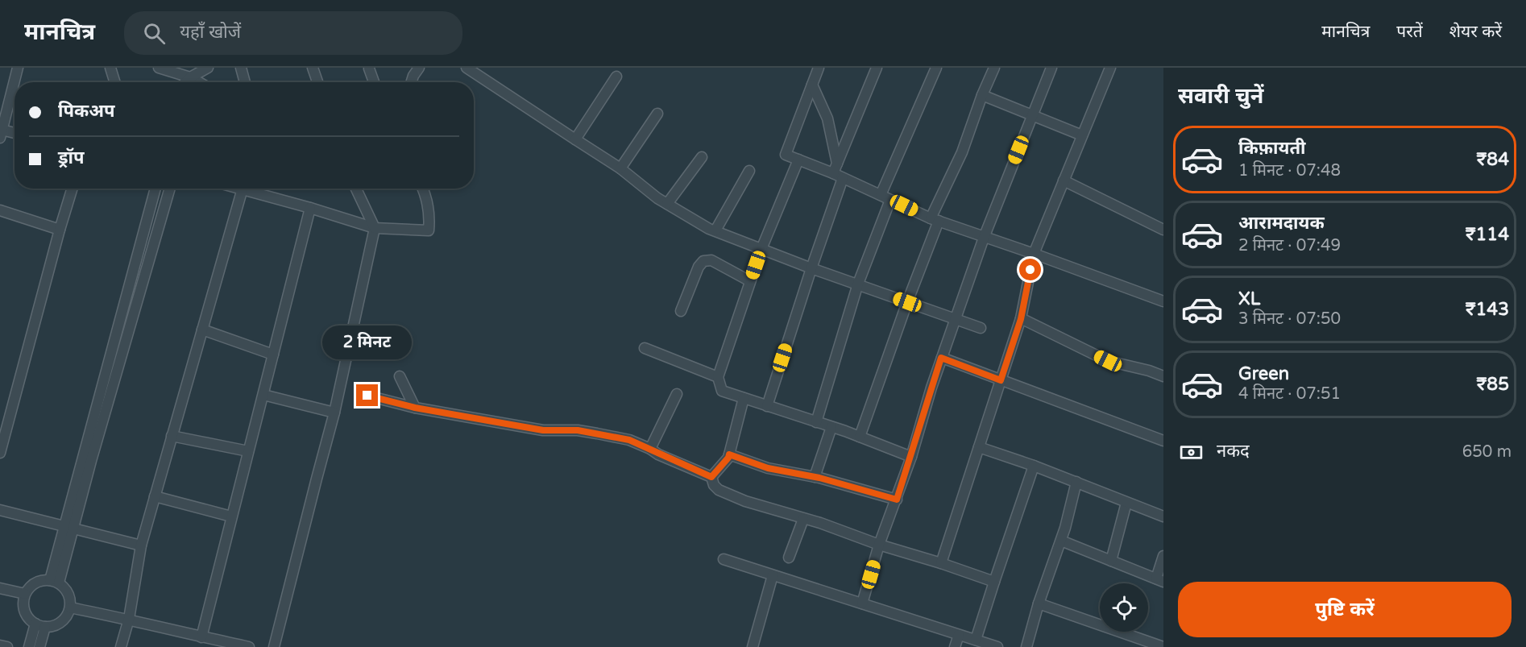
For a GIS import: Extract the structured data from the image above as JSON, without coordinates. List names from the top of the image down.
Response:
{
  "page": {
    "header": "मानचित्र",
    "search": "यहाँ खोजें",
    "nav": ["मानचित्र", "परतें", "शेयर करें"],
    "heading": "सवारी चुनें",
    "banner": ["पिकअप", "ड्रॉप"],
    "list": [
      {
        "name": "किफ़ायती",
        "note": "1 मिनट · 07:48",
        "value": "₹84"
      },
      {
        "name": "आरामदायक",
        "note": "2 मिनट · 07:49",
        "value": "₹114"
      },
      {
        "name": "XL",
        "note": "3 मिनट · 07:50",
        "value": "₹143"
      },
      {
        "name": "Green",
        "note": "4 मिनट · 07:51",
        "value": "₹85"
      }
    ],
    "bubble": "2 मिनट",
    "pay": ["नकद", "650 m"],
    "buttons": "पुष्टि करें"
  }
}
